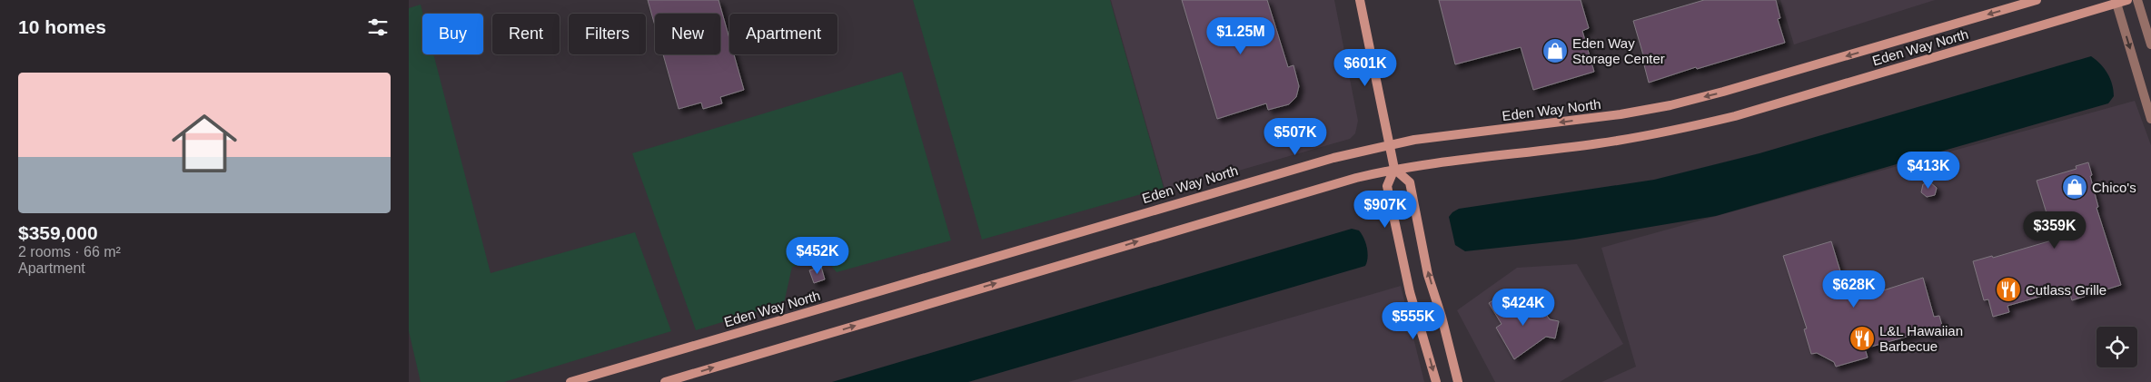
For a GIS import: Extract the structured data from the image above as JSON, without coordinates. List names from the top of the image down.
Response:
{
  "streets": {
    "street": ["Eden Way North"]
  },
  "places": {
    "shop": ["Eden Way Storage Center", "Chico's"],
    "restaurant": ["Cutlass Grille", "L&L Hawaiian Barbecue"]
  },
  "page": {
    "heading": "10 homes",
    "chip": [
      "Buy",
      "Rent",
      "Filters",
      "New",
      "Apartment"
    ],
    "price": [
      "$1.25M",
      "$601K",
      "$507K",
      "$413K",
      "$907K",
      "$359K",
      "$452K",
      "$628K",
      "$424K",
      "$555K"
    ],
    "list": [
      {
        "name": "$359,000",
        "note": "2 rooms · 66 m² · Apartment"
      }
    ]
  }
}
